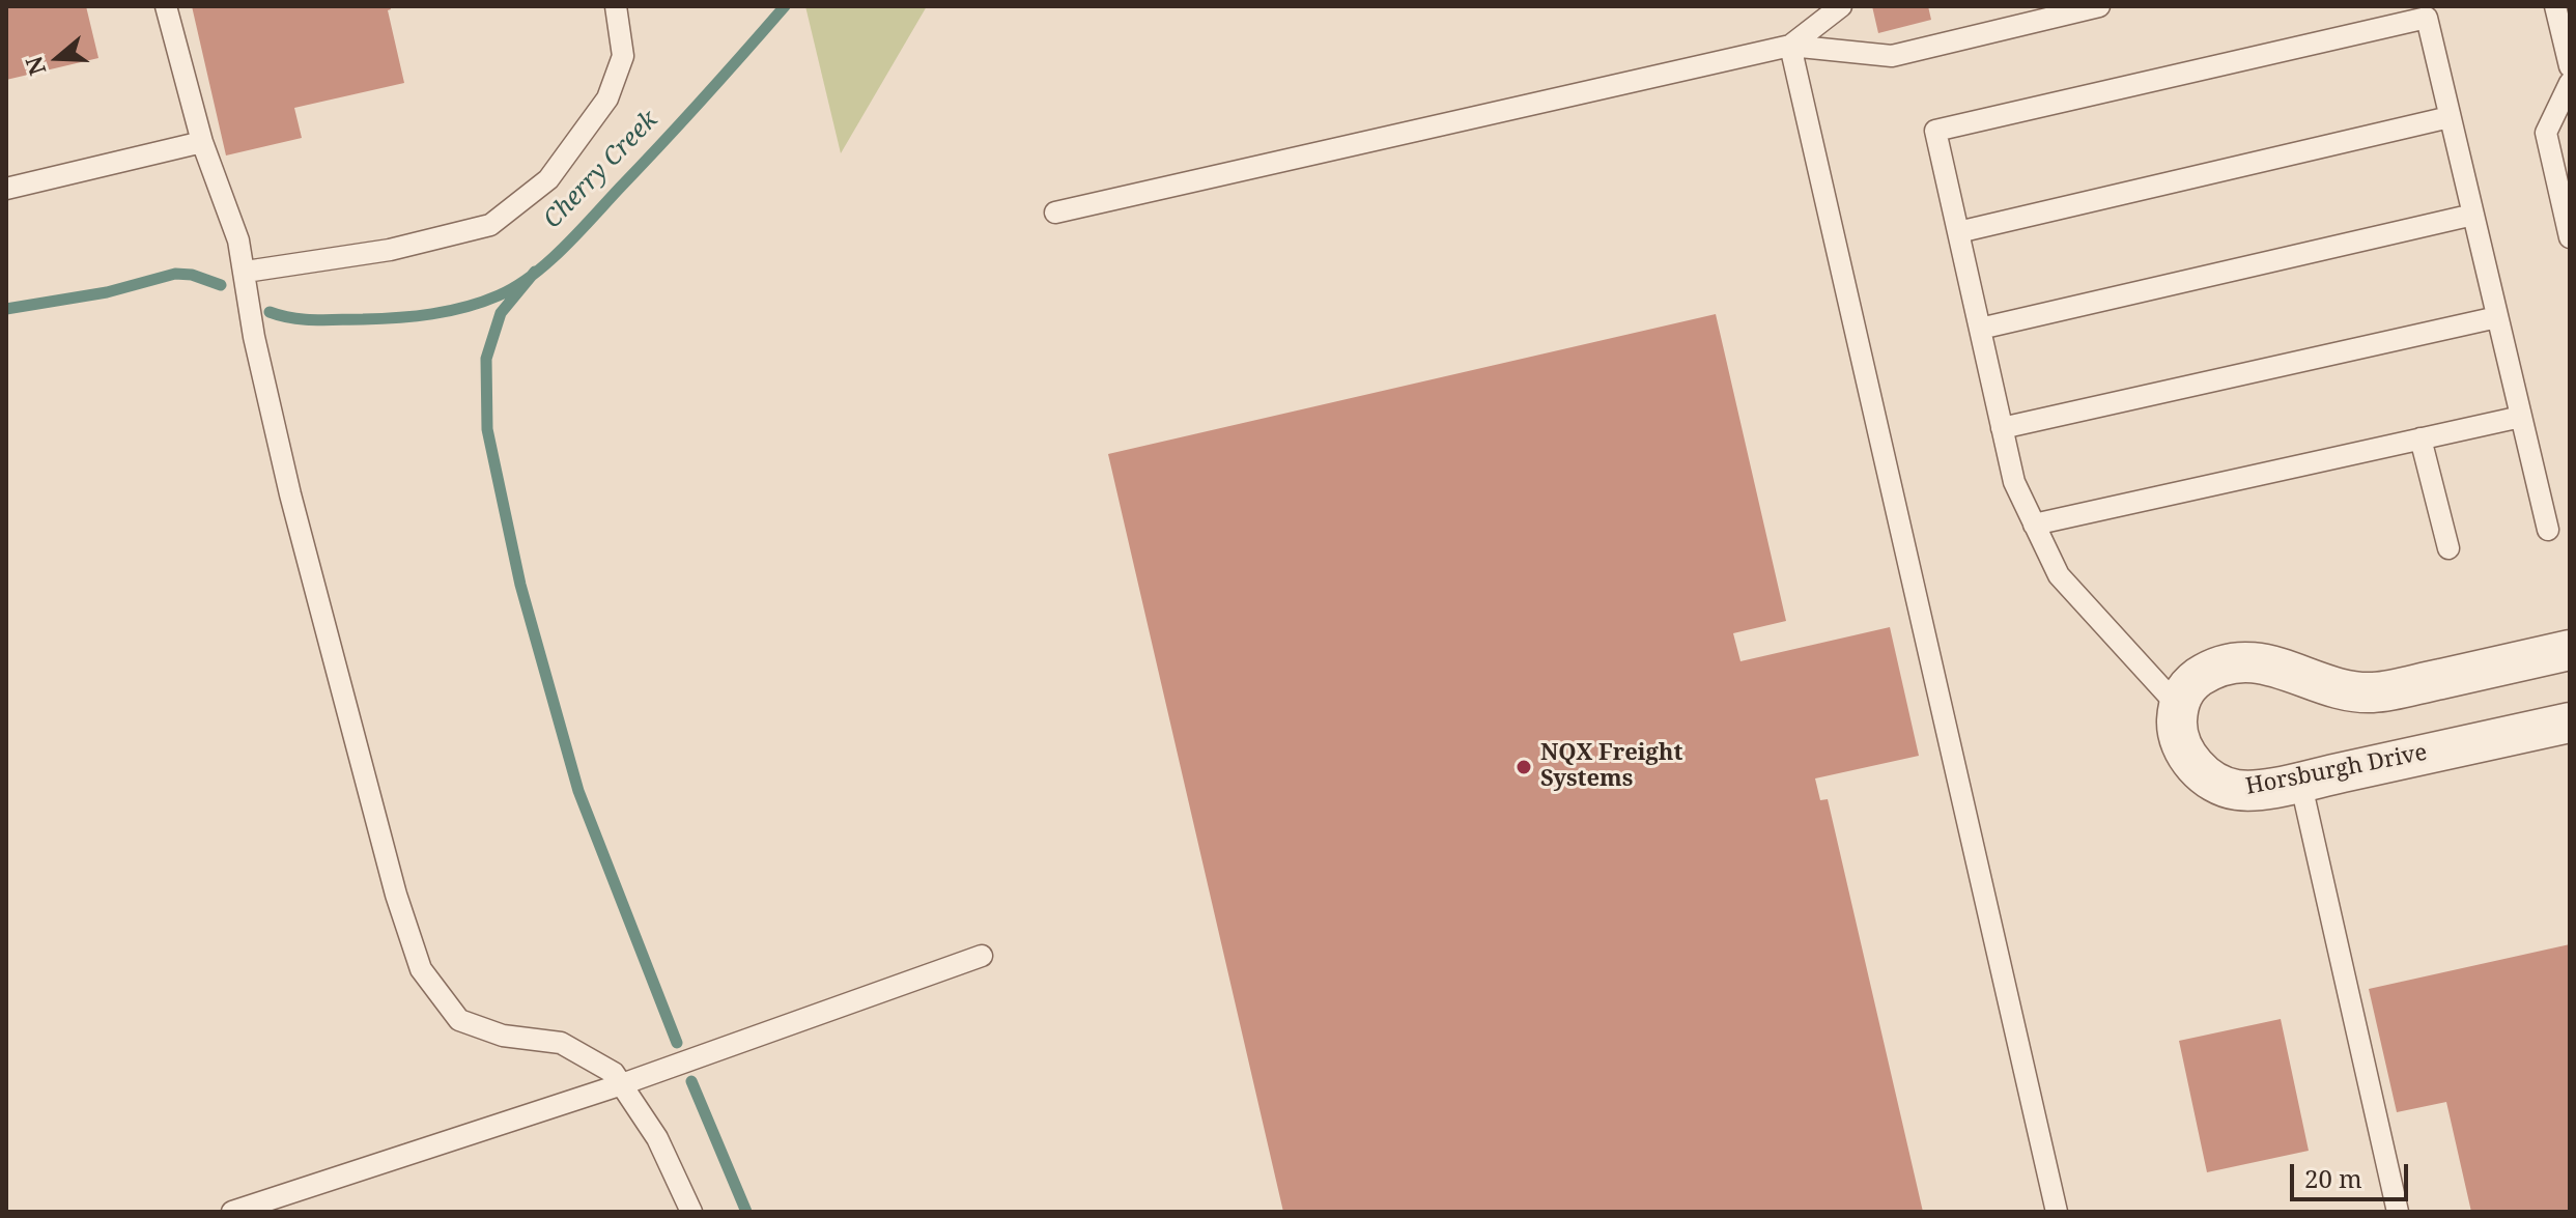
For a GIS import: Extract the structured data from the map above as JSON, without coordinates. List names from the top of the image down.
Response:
{
  "streets": {
    "street": ["Horsburgh Drive"]
  },
  "water": ["Cherry Creek"],
  "places": ["NQX Freight Systems"],
  "scale_bar": "20 m",
  "north": "left"
}
